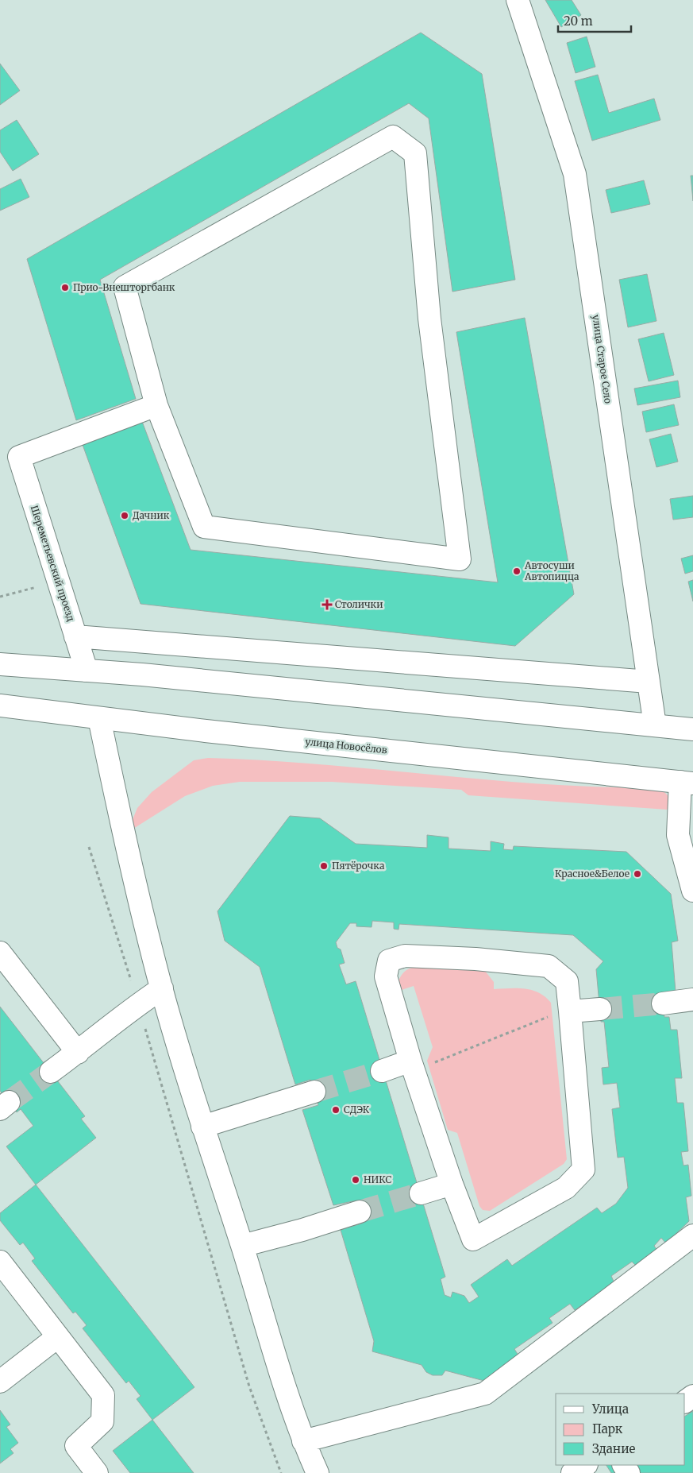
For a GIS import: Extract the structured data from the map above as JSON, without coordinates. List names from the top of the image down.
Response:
{
  "streets": {
    "street": ["улица Старое Село", "Шереметьевский проезд", "улица Новосёлов"]
  },
  "places": {
    "other": [
      "Прио-Внешторгбанк",
      "Дачник",
      "Автосуши Автопицца",
      "Пятёрочка",
      "Красное&Белое",
      "СДЭК",
      "НИКС"
    ],
    "health": ["Столички"]
  },
  "legend": ["Улица", "Парк", "Здание"],
  "scale_bar": "20 m"
}
